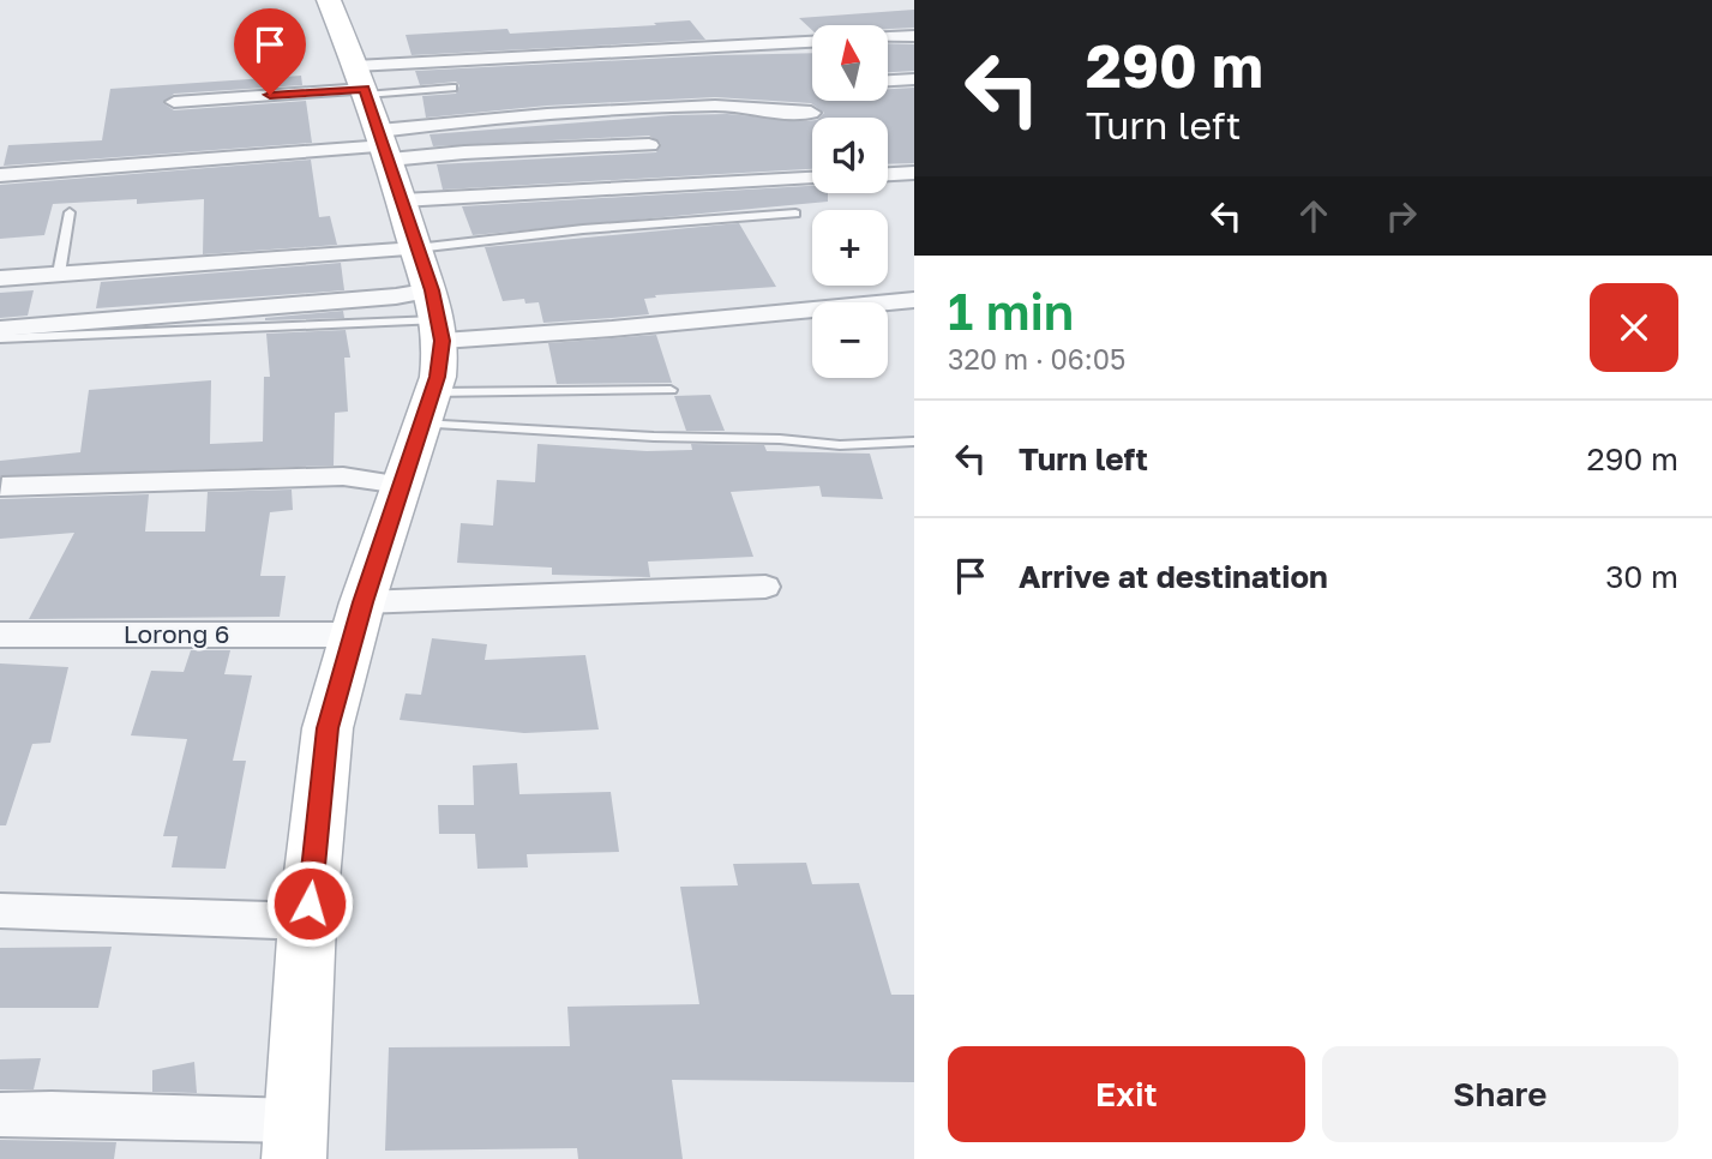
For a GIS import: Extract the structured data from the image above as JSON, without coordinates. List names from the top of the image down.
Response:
{
  "streets": {
    "street": ["Lorong 6"]
  },
  "north": "top",
  "page": {
    "turn": ["290 m", "Turn left"],
    "map_buttons": ["+", "−"],
    "heading": ["1 min", "320 m · 06:05"],
    "list": [
      {
        "name": "Turn left",
        "value": "290 m"
      },
      {
        "name": "Arrive at destination",
        "value": "30 m"
      }
    ],
    "buttons": ["Exit", "Share"]
  }
}
